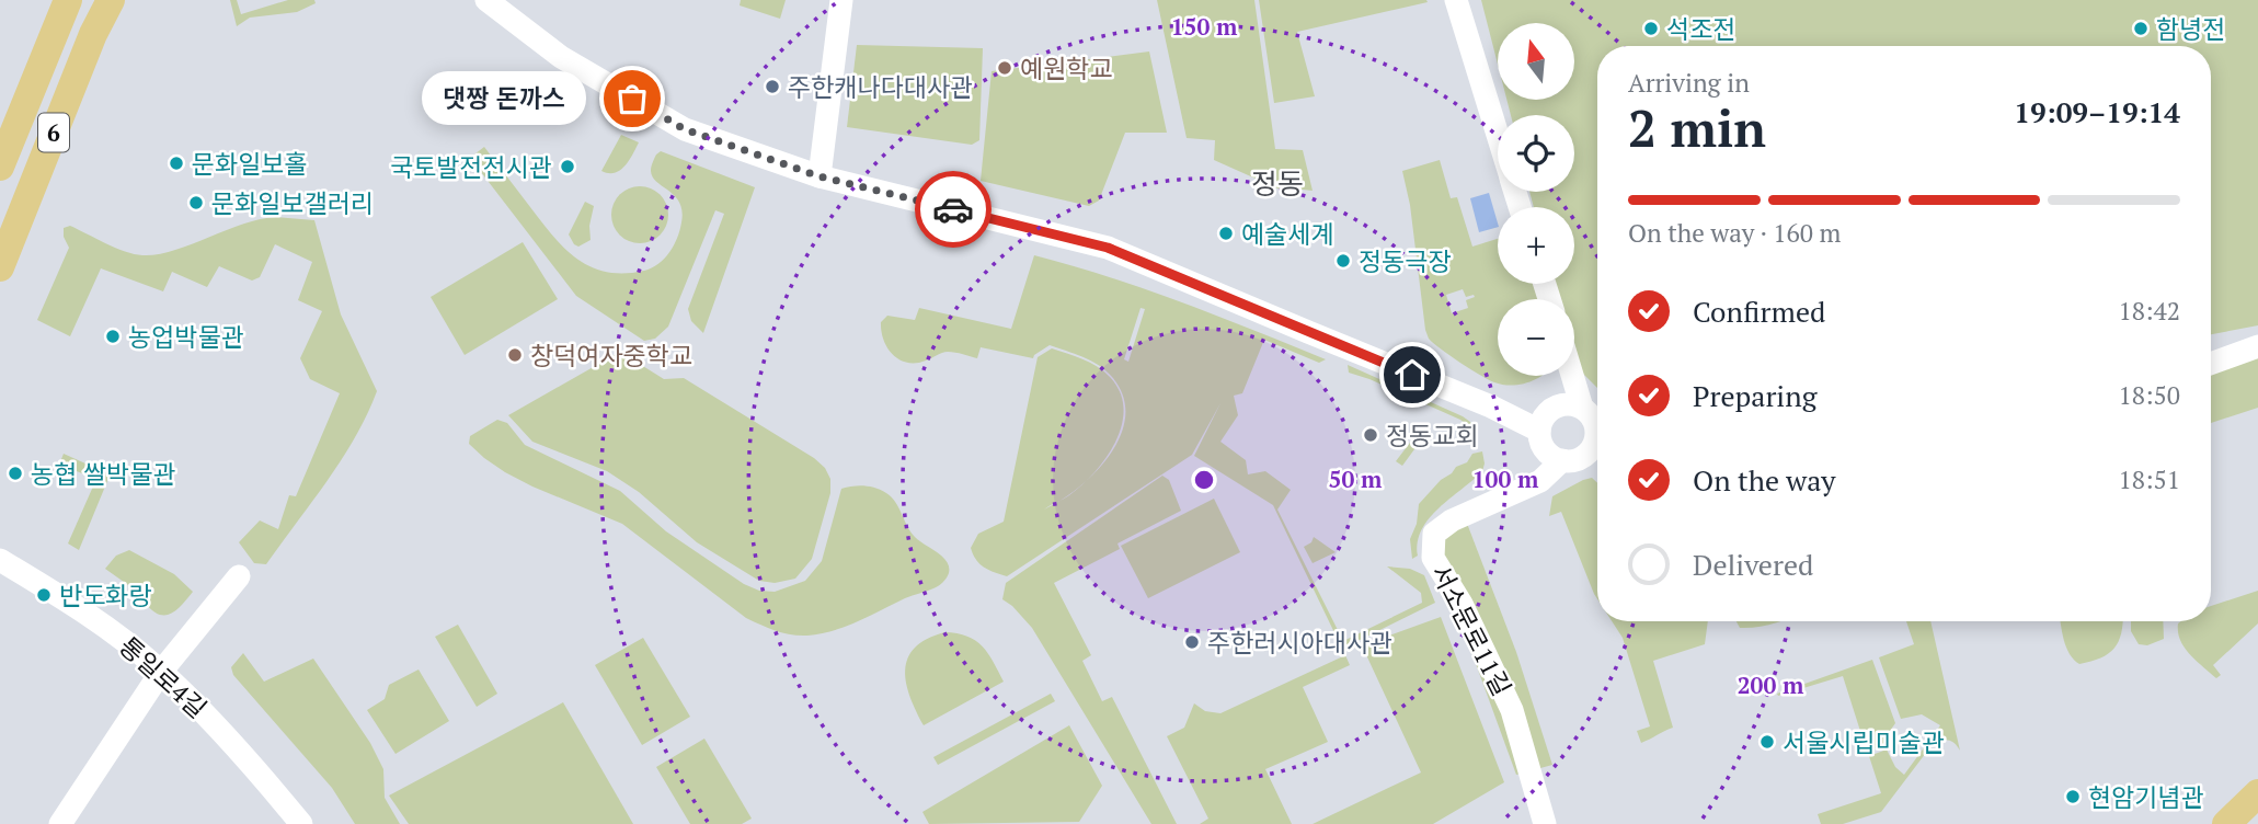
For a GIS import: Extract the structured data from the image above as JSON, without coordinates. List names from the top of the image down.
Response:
{
  "streets": {
    "main road": ["6"],
    "street": ["서소문로11길", "통일로4길"]
  },
  "districts": ["정동"],
  "places": [
    "석조전",
    "함녕전",
    "예원학교",
    "주한캐나다대사관",
    "댓짱 돈까스",
    "문화일보홀",
    "국토발전전시관",
    "문화일보갤러리",
    "예술세계",
    "정동극장",
    "농업박물관",
    "창덕여자중학교",
    "정동교회",
    "농협 쌀박물관",
    "반도화랑",
    "주한러시아대사관",
    "서울시립미술관",
    "현암기념관"
  ],
  "north": "top",
  "page": {
    "map_buttons": ["+", "−"],
    "heading": ["2 min", "Arriving in", "19:09–19:14"],
    "bubble": "댓짱 돈까스",
    "bar": "On the way · 160 m",
    "list": [
      ["Confirmed", "18:42"],
      ["Preparing", "18:50"],
      ["On the way", "18:51"],
      "Delivered"
    ]
  },
  "rings": [
    "150 m",
    "50 m",
    "100 m",
    "200 m"
  ]
}
